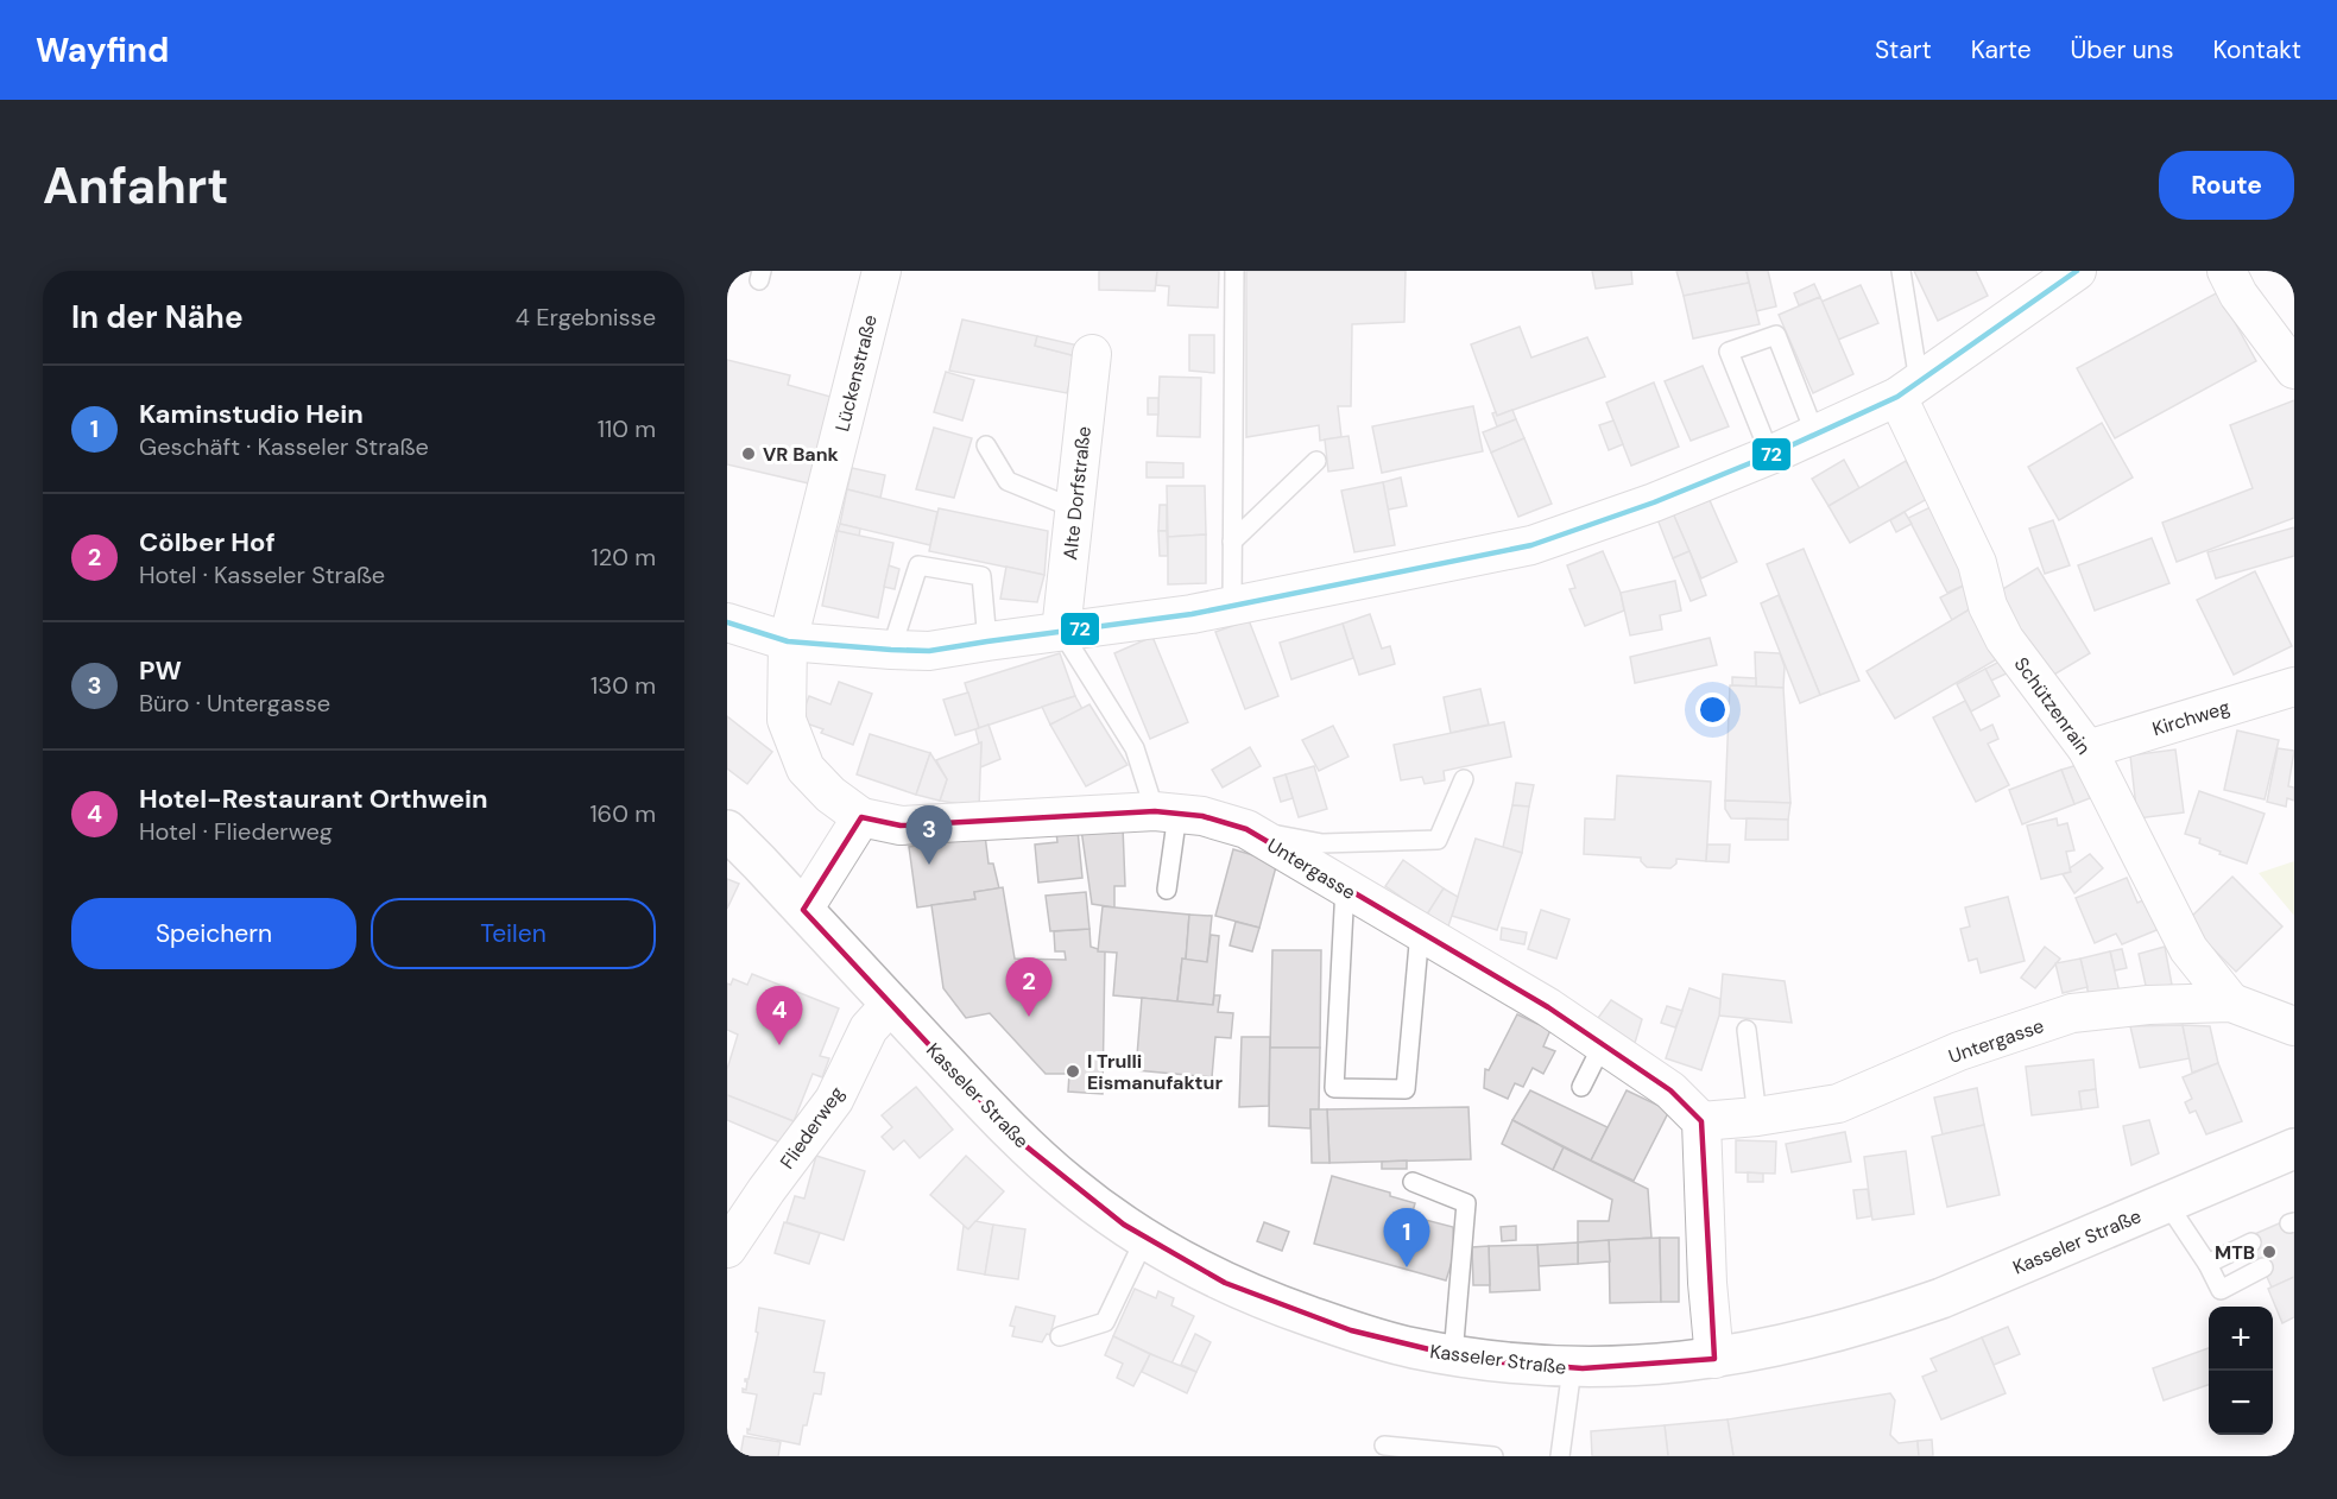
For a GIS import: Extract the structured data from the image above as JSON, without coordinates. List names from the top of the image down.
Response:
{
  "streets": {
    "main road": ["Kasseler Straße"],
    "street": [
      "Lückenstraße",
      "Alte Dorfstraße",
      "Schützenrain",
      "Kirchweg",
      "Untergasse",
      "Fliederweg"
    ]
  },
  "crossings": [
    ["Lückenstraße", "Untergasse"],
    ["Schützenrain", "Kirchweg"],
    ["Schützenrain", "Untergasse"],
    ["Kasseler Straße", "Fliederweg"]
  ],
  "places": ["VR Bank", "I Trulli Eismanufaktur", "MTB"],
  "lines": ["transit line 72"],
  "page": {
    "header": "Wayfind",
    "nav": [
      "Start",
      "Karte",
      "Über uns",
      "Kontakt"
    ],
    "buttons": [
      "Route",
      ["Speichern", "Teilen"]
    ],
    "title": "Anfahrt",
    "heading": ["In der Nähe", "4 Ergebnisse"],
    "list": [
      {
        "mark": "1",
        "name": "Kaminstudio Hein",
        "note": "Geschäft · Kasseler Straße",
        "value": "110 m"
      },
      {
        "mark": "2",
        "name": "Cölber Hof",
        "note": "Hotel · Kasseler Straße",
        "value": "120 m"
      },
      {
        "mark": "3",
        "name": "PW",
        "note": "Büro · Untergasse",
        "value": "130 m"
      },
      {
        "mark": "4",
        "name": "Hotel-Restaurant Orthwein",
        "note": "Hotel · Fliederweg",
        "value": "160 m"
      }
    ],
    "pins": [
      "3",
      "2",
      "4",
      "1"
    ],
    "map_buttons": ["+", "−"]
  }
}
